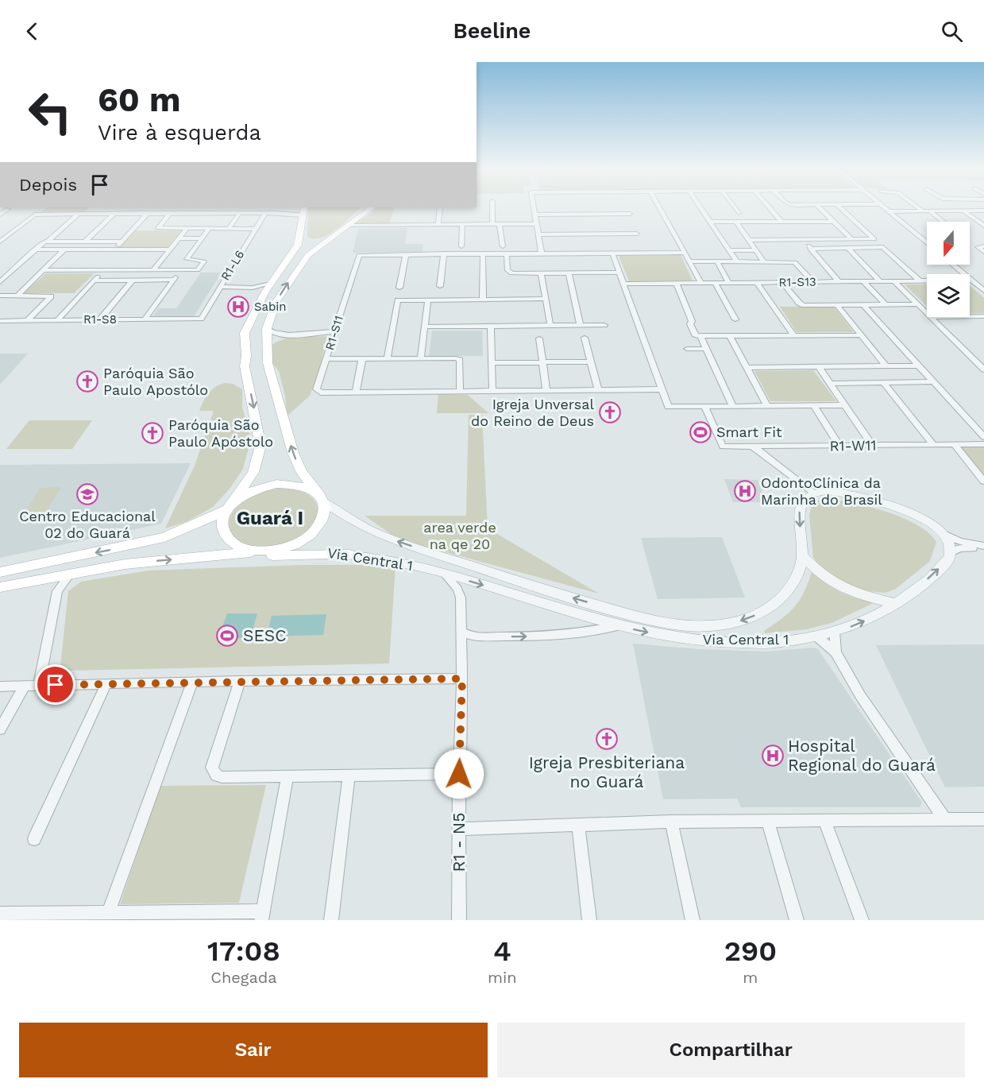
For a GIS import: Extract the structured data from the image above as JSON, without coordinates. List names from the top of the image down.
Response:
{
  "streets": {
    "main road": ["Via Central 1"],
    "street": [
      "R1-L6",
      "R1-S13",
      "R1-S8",
      "R1-S11",
      "R1-W11",
      "R1 - N5"
    ]
  },
  "crossings": [
    ["R1-L6", "R1-S8"],
    ["Via Central 1", "R1 - N5"]
  ],
  "districts": ["Guará I"],
  "parks": ["area verde na qe 20"],
  "places": {
    "hospital": ["Sabin", "OdontoClínica da Marinha do Brasil", "Hospital Regional do Guará"],
    "church": [
      "Paróquia São Paulo Apostólo",
      "Igreja Unversal do Reino de Deus",
      "Paróquia São Paulo Apóstolo",
      "Igreja Presbiteriana no Guará"
    ],
    "sports": ["Smart Fit", "SESC"],
    "school or university": ["Centro Educacional 02 do Guará"]
  },
  "north": "bottom",
  "page": {
    "header": "Beeline",
    "turn": ["60 m", "Vire à esquerda"],
    "then": "Depois",
    "eta": [
      "17:08",
      "Chegada",
      "4",
      "min",
      "290",
      "m"
    ],
    "buttons": ["Sair", "Compartilhar"]
  }
}
